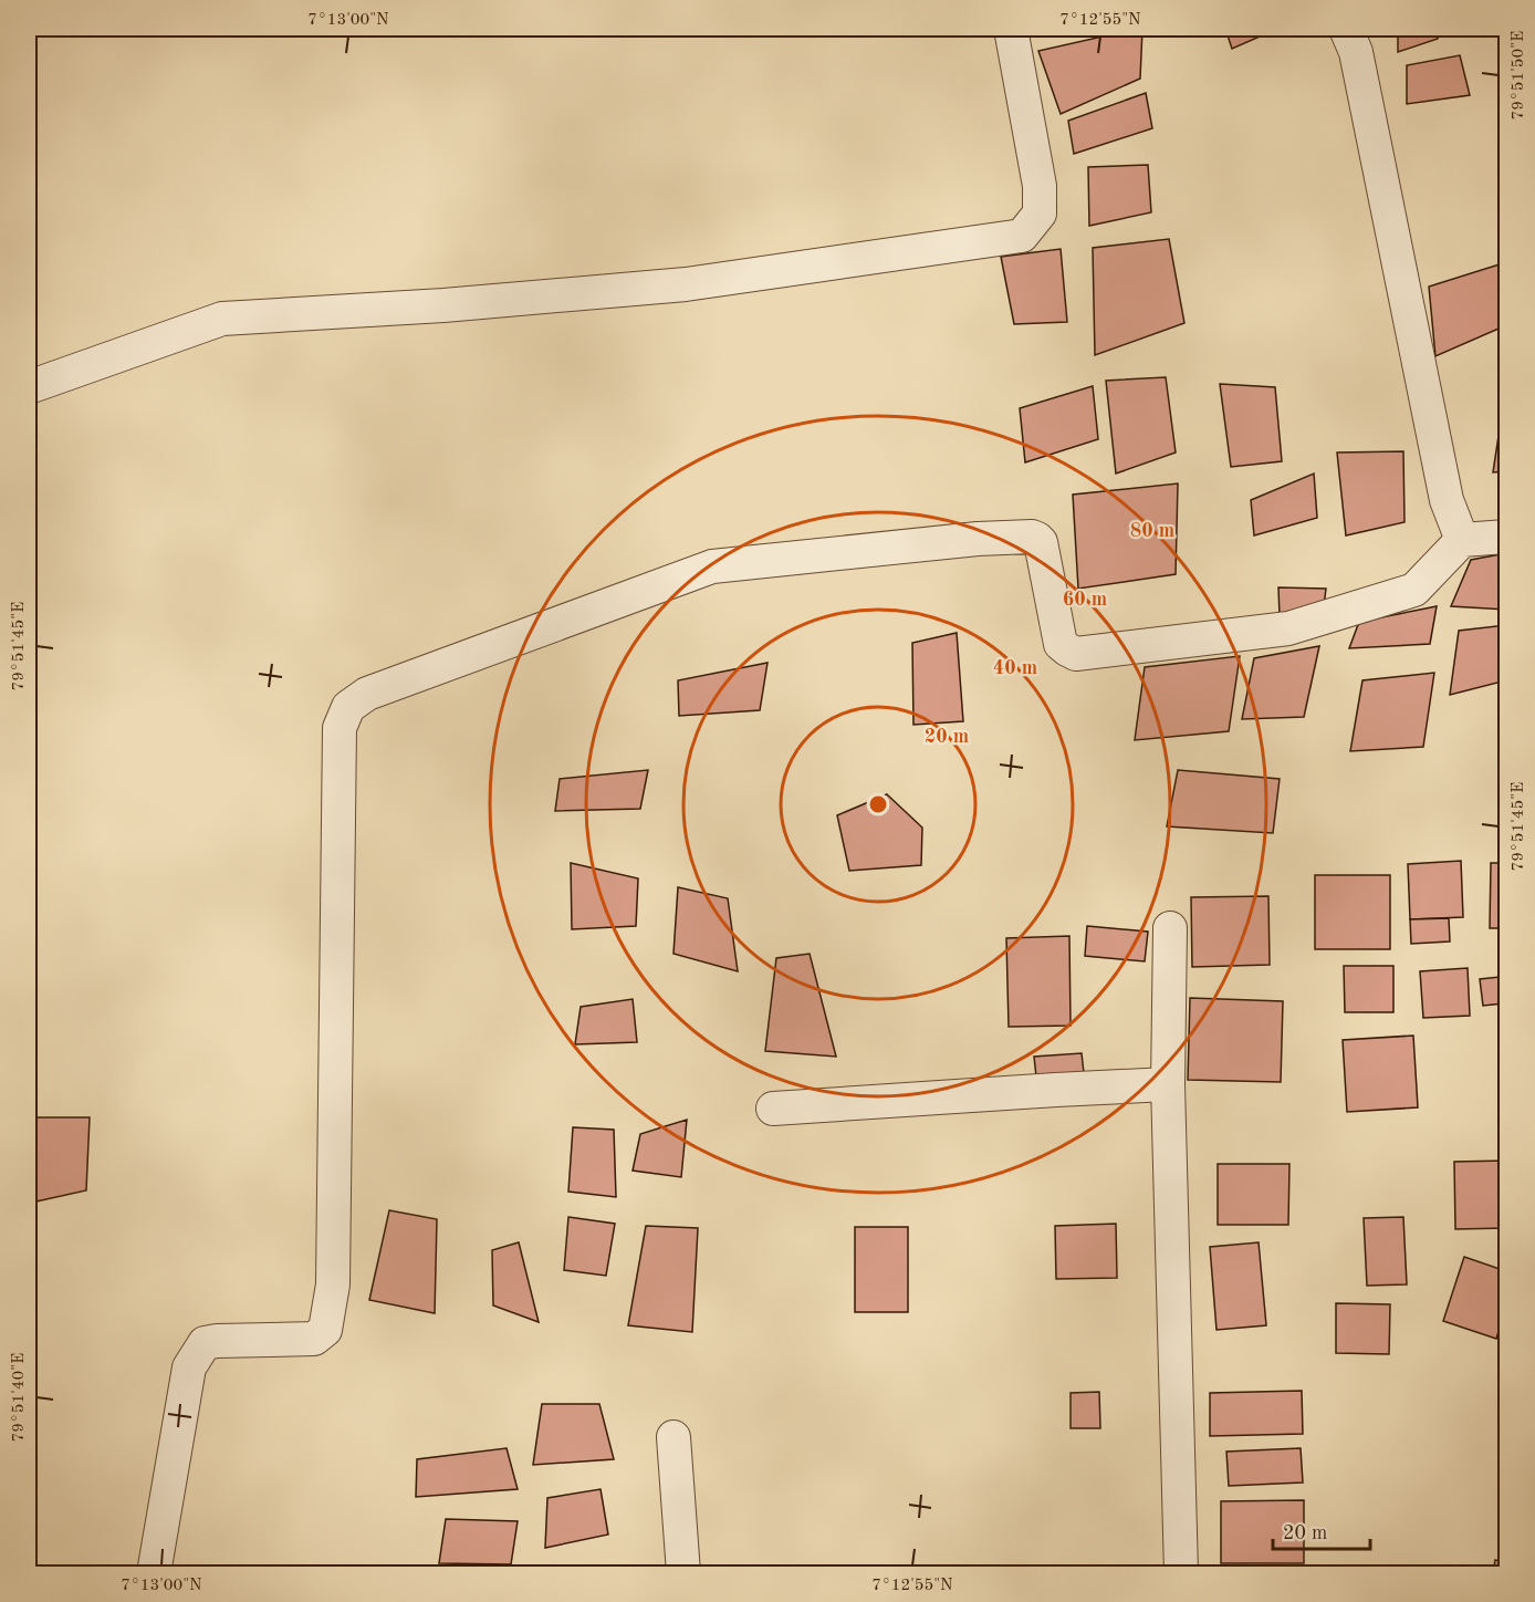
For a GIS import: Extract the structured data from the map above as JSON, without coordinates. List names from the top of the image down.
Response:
{
  "scale_bar": "20 m",
  "coordinates": [
    "7°13'00\"N",
    "7°12'55\"N",
    "79°51'50\"E",
    "79°51'45\"E",
    "79°51'40\"E"
  ],
  "rings": [
    "80 m",
    "60 m",
    "40 m",
    "20 m"
  ]
}
